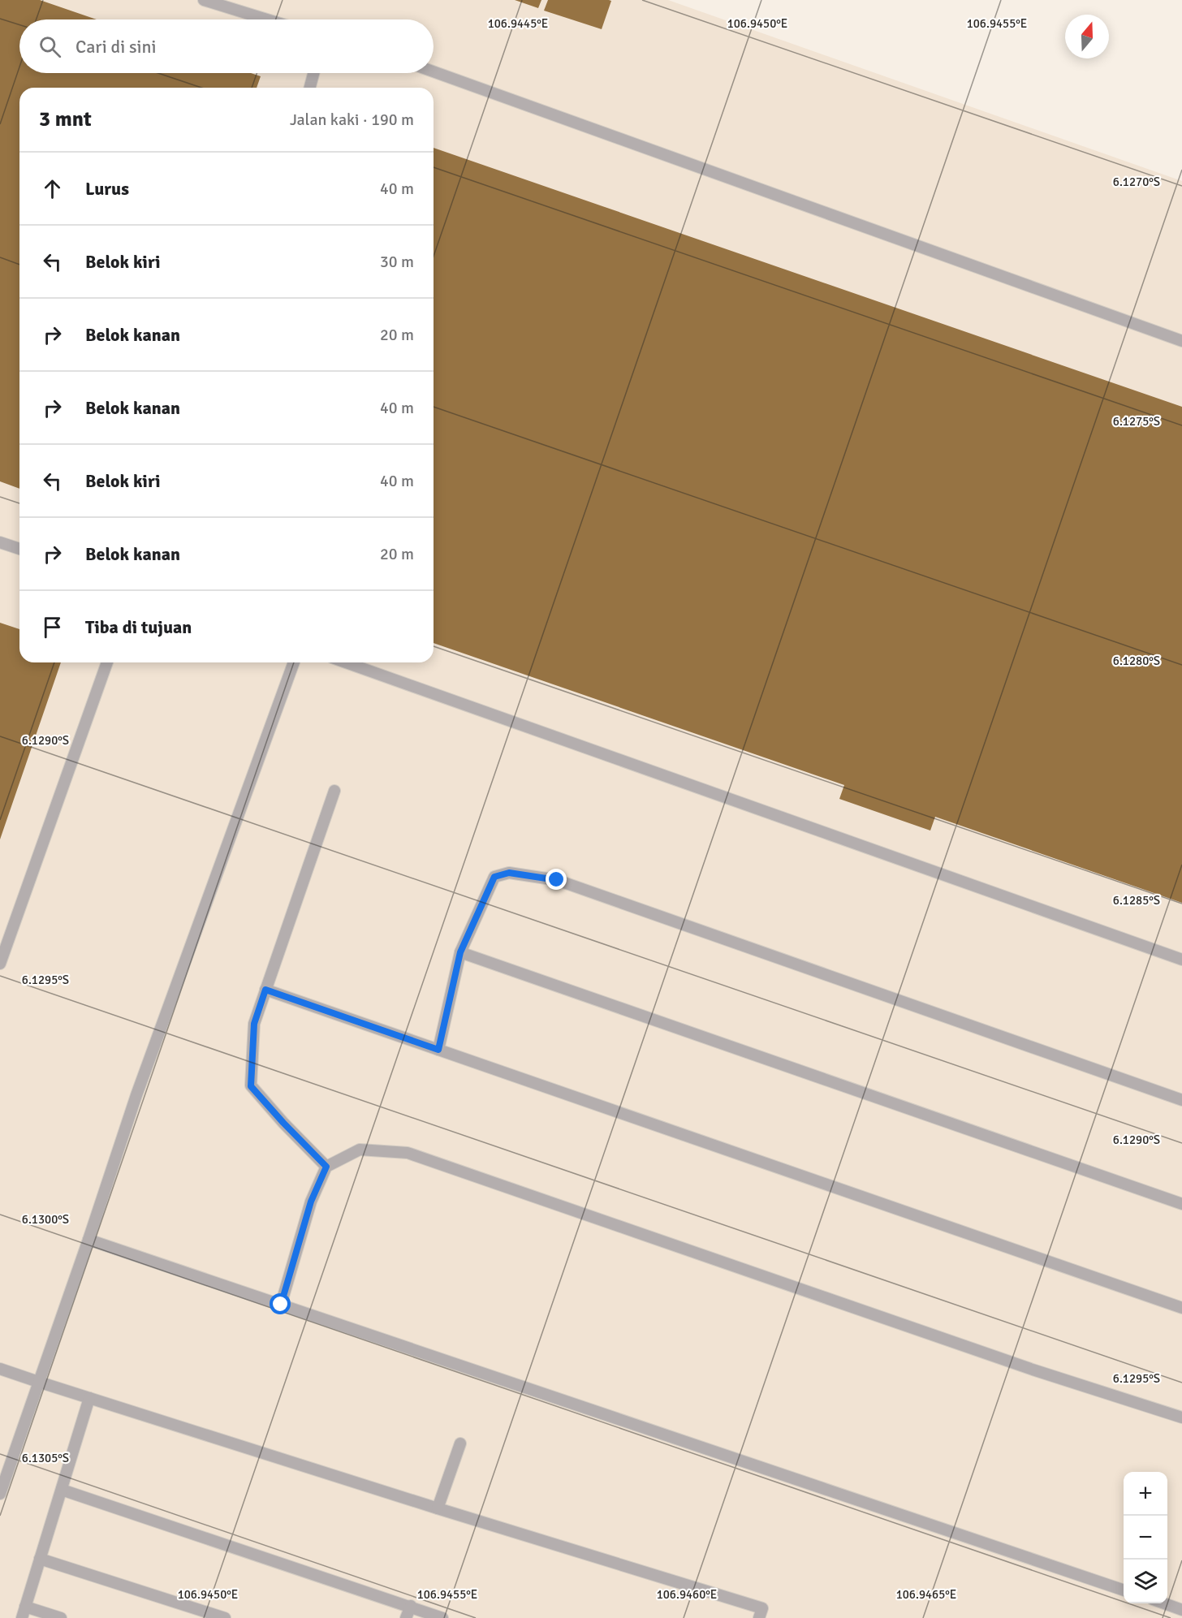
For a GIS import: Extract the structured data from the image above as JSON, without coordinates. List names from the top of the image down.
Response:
{
  "north": "top",
  "page": {
    "search": "Cari di sini",
    "heading": ["3 mnt", "Jalan kaki · 190 m"],
    "list": [
      ["Lurus", "40 m"],
      ["Belok kiri", "30 m"],
      ["Belok kanan", "20 m"],
      ["Belok kanan", "40 m"],
      ["Belok kiri", "40 m"],
      ["Belok kanan", "20 m"],
      "Tiba di tujuan"
    ],
    "map_buttons": ["+", "−"]
  },
  "coordinates": [
    "106.9445°E",
    "106.9450°E",
    "106.9455°E",
    "6.1270°S",
    "6.1275°S",
    "6.1280°S",
    "6.1290°S",
    "6.1285°S",
    "6.1295°S",
    "6.1300°S",
    "6.1305°S",
    "106.9460°E",
    "106.9465°E"
  ]
}
